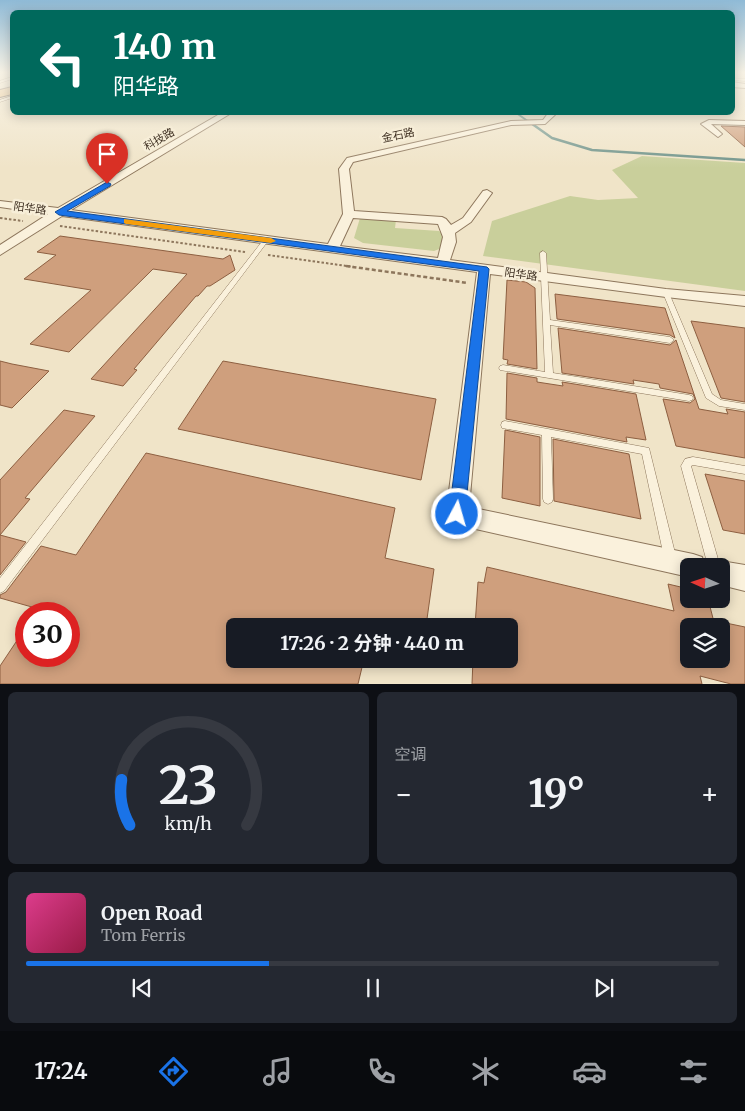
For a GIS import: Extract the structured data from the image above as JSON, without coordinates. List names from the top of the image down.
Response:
{
  "streets": {
    "street": ["金石路", "科技路", "阳华路"]
  },
  "crossings": [
    ["科技路", "阳华路"]
  ],
  "north": "left",
  "page": {
    "turn": ["140 m", "阳华路"],
    "limit": "30",
    "trip": "17:26 · 2 分钟 · 440 m",
    "tile": "空调",
    "heat": ["−", "19°", "+"],
    "song": ["Open Road", "Tom Ferris"],
    "tabs": "17:24",
    "gauge": ["23", "km/h"]
  }
}
